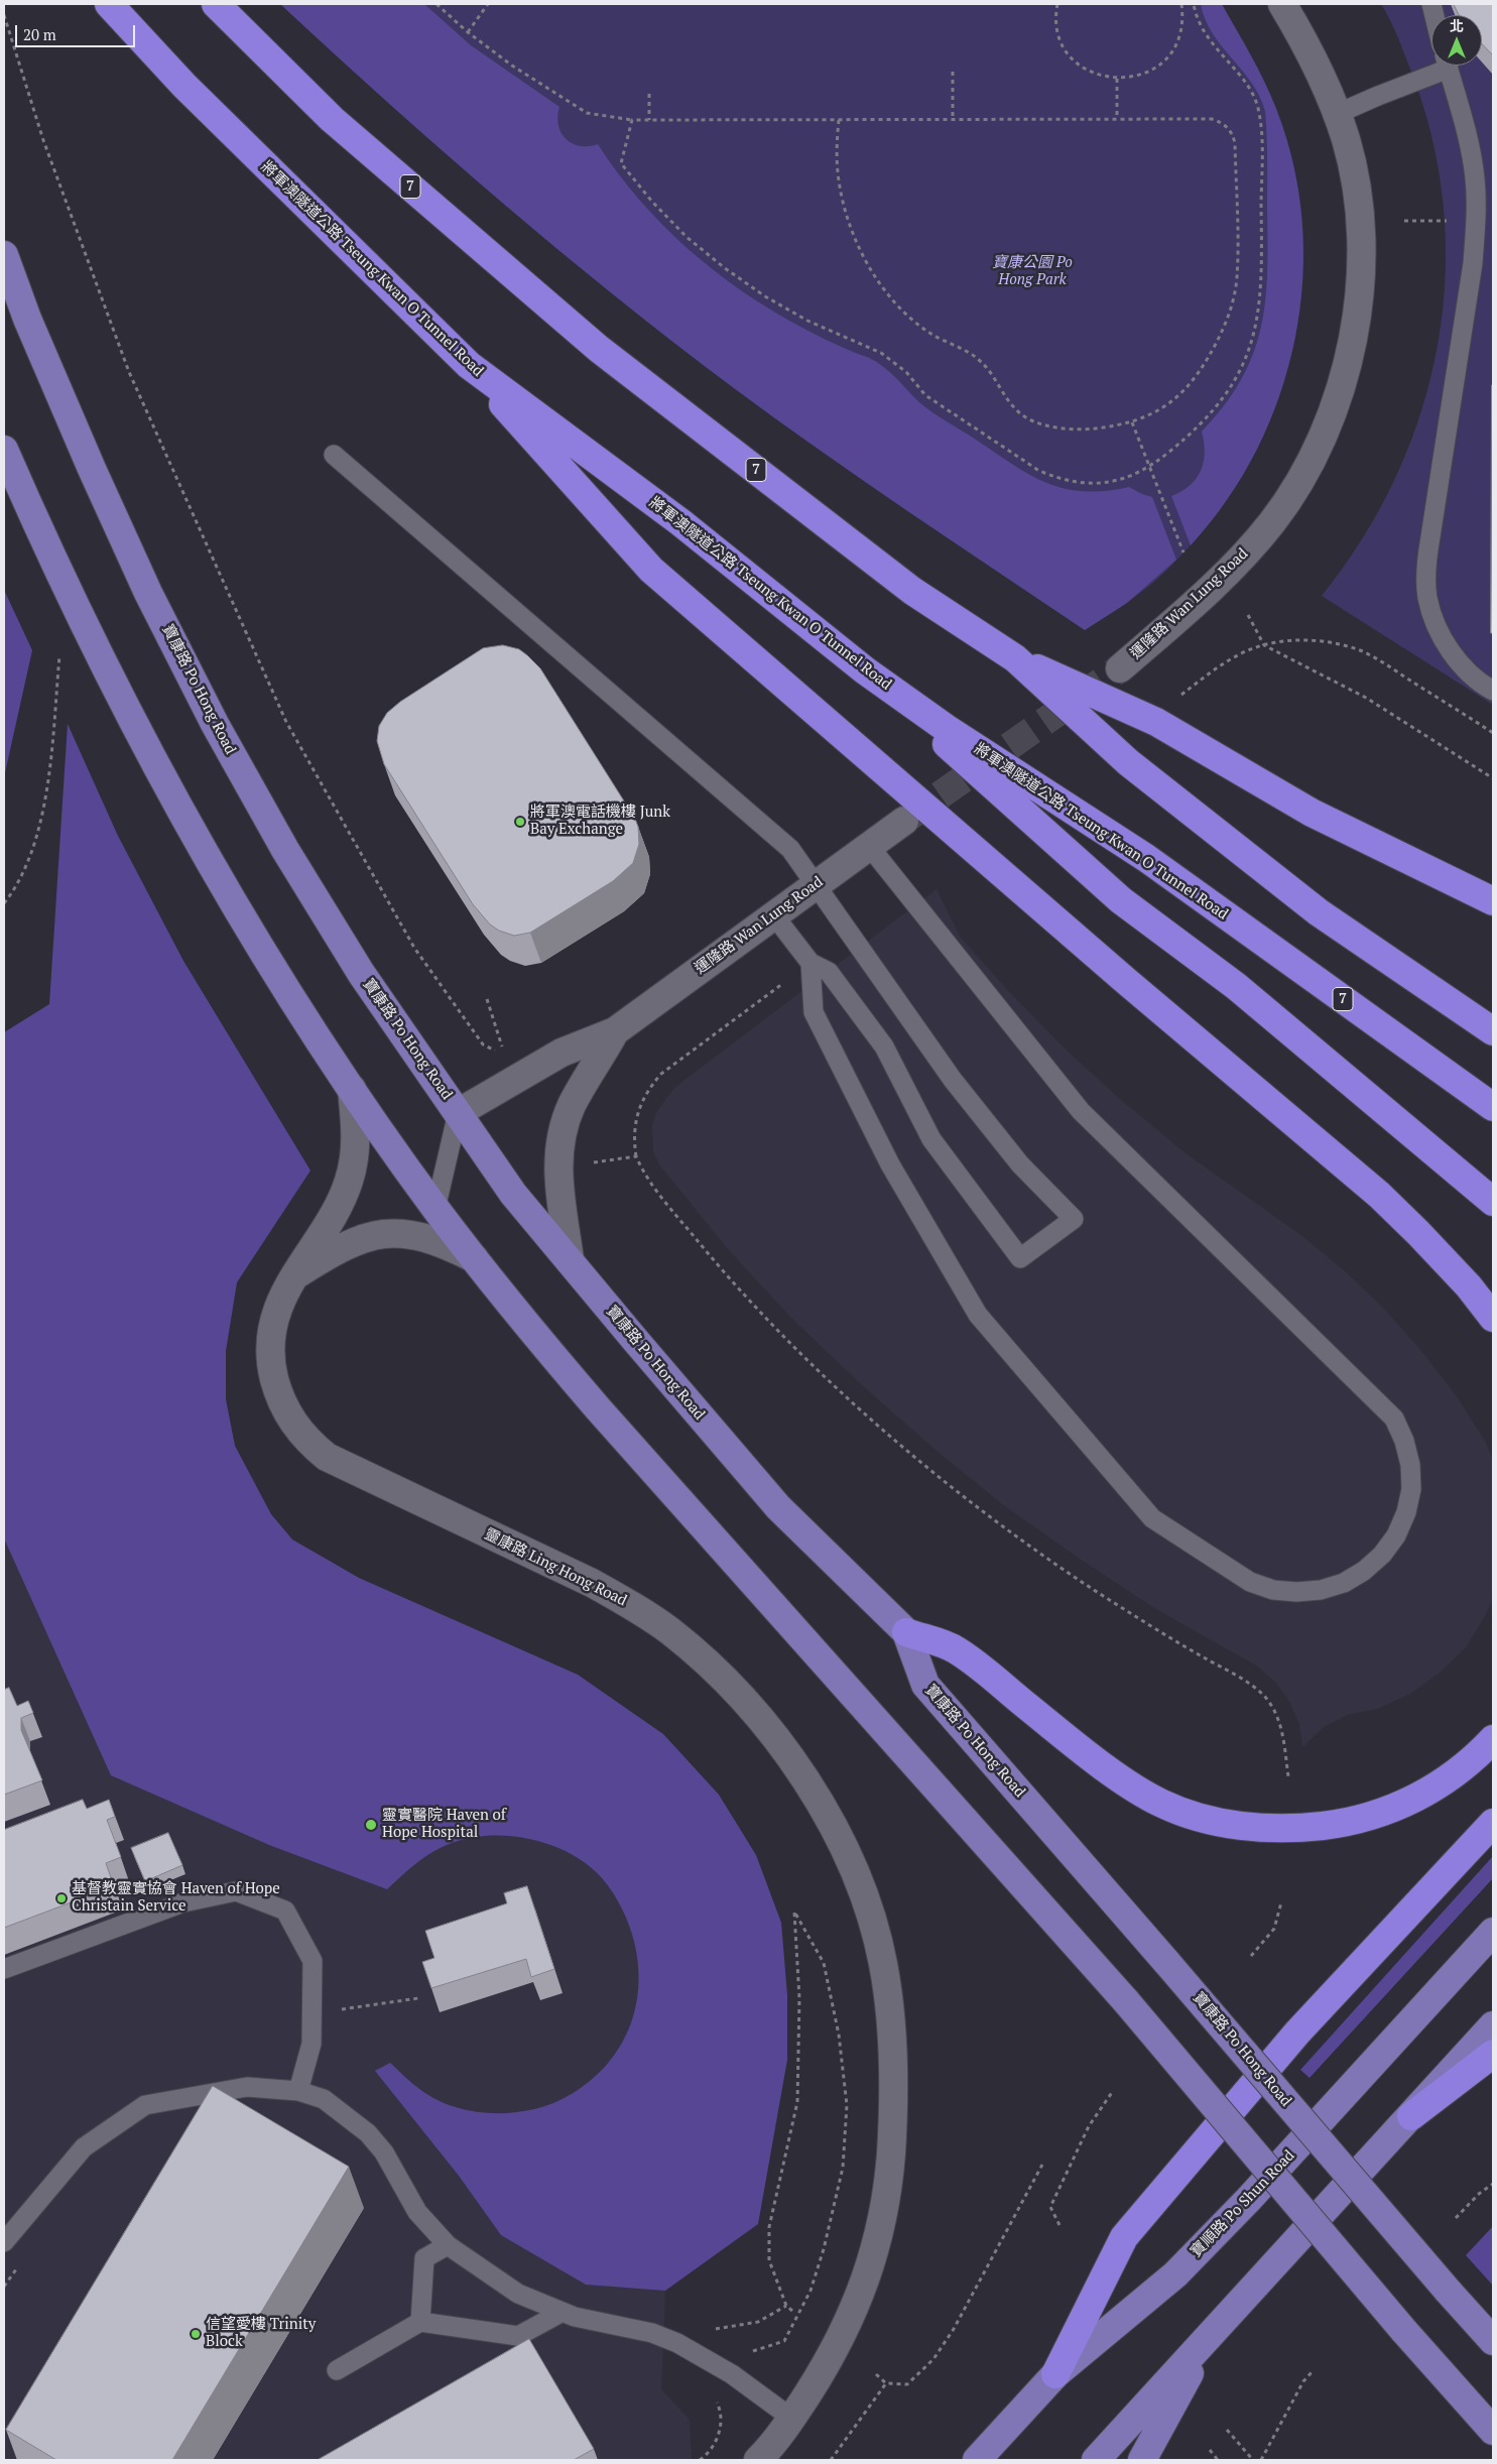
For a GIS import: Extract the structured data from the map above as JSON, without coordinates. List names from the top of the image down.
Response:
{
  "streets": {
    "highway": ["7", "將軍澳隧道公路 Tseung Kwan O Tunnel Road"],
    "main road": ["寶康路 Po Hong Road", "寶順路 Po Shun Road"],
    "street": ["運隆路 Wan Lung Road", "靈康路 Ling Hong Road"]
  },
  "crossings": [
    ["運隆路 Wan Lung Road", "寶康路 Po Hong Road"]
  ],
  "parks": ["寶康公園 Po Hong Park"],
  "places": [
    "將軍澳電話機樓 Junk Bay Exchange",
    "靈實醫院 Haven of Hope Hospital",
    "基督教靈實協會 Haven of Hope Christain Service",
    "信望愛樓 Trinity Block"
  ],
  "scale_bar": "20 m",
  "north": "top"
}
